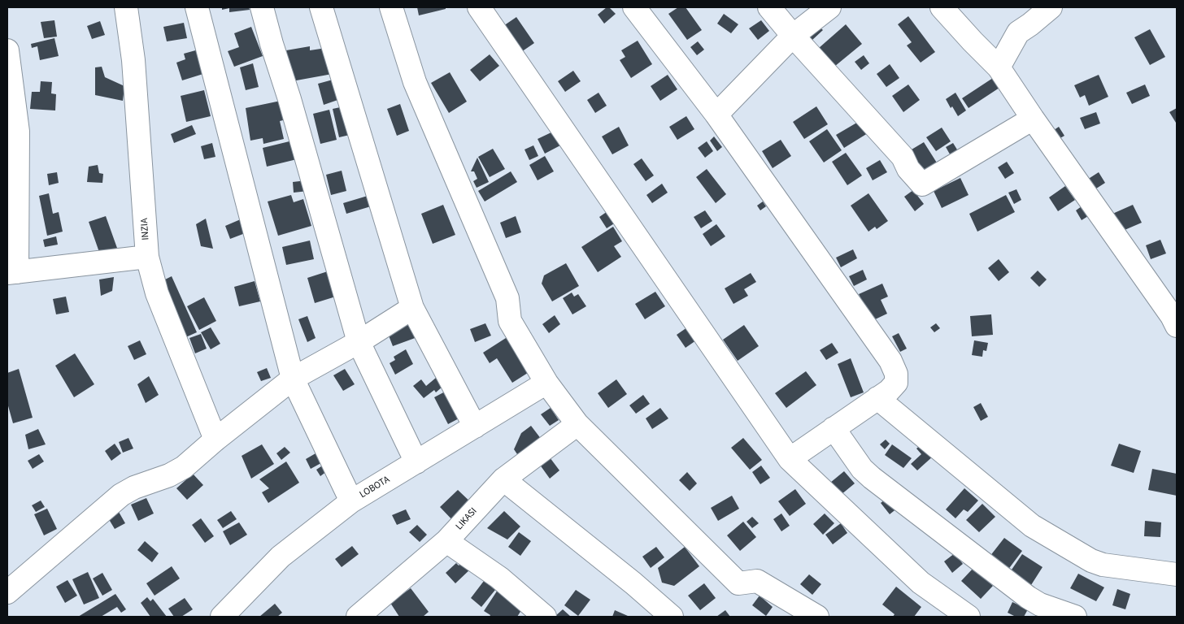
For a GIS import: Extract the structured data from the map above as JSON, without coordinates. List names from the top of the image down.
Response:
{
  "streets": {
    "lane": ["INZIA", "LOBOTA", "LIKASI"]
  }
}
